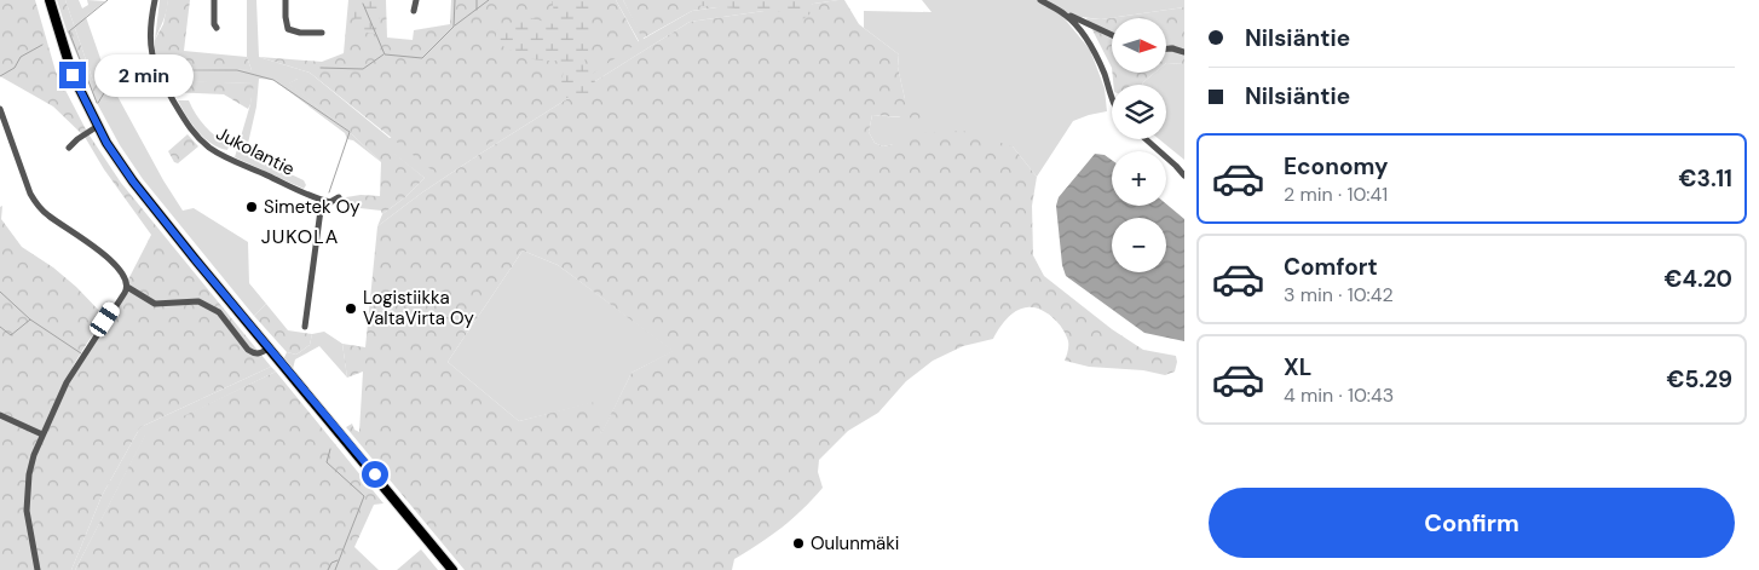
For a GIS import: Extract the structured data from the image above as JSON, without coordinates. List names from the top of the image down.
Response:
{
  "streets": {
    "street": ["Jukolantie"]
  },
  "districts": ["JUKOLA"],
  "places": ["Simetek Oy", "Logistiikka ValtaVirta Oy", "Oulunmäki"],
  "north": "right",
  "page": {
    "banner": ["Nilsiäntie", "Nilsiäntie"],
    "map_buttons": ["+", "−"],
    "bubble": "2 min",
    "list": [
      {
        "name": "Economy",
        "note": "2 min · 10:41",
        "value": "€3.11"
      },
      {
        "name": "Comfort",
        "note": "3 min · 10:42",
        "value": "€4.20"
      },
      {
        "name": "XL",
        "note": "4 min · 10:43",
        "value": "€5.29"
      }
    ],
    "buttons": "Confirm"
  }
}
